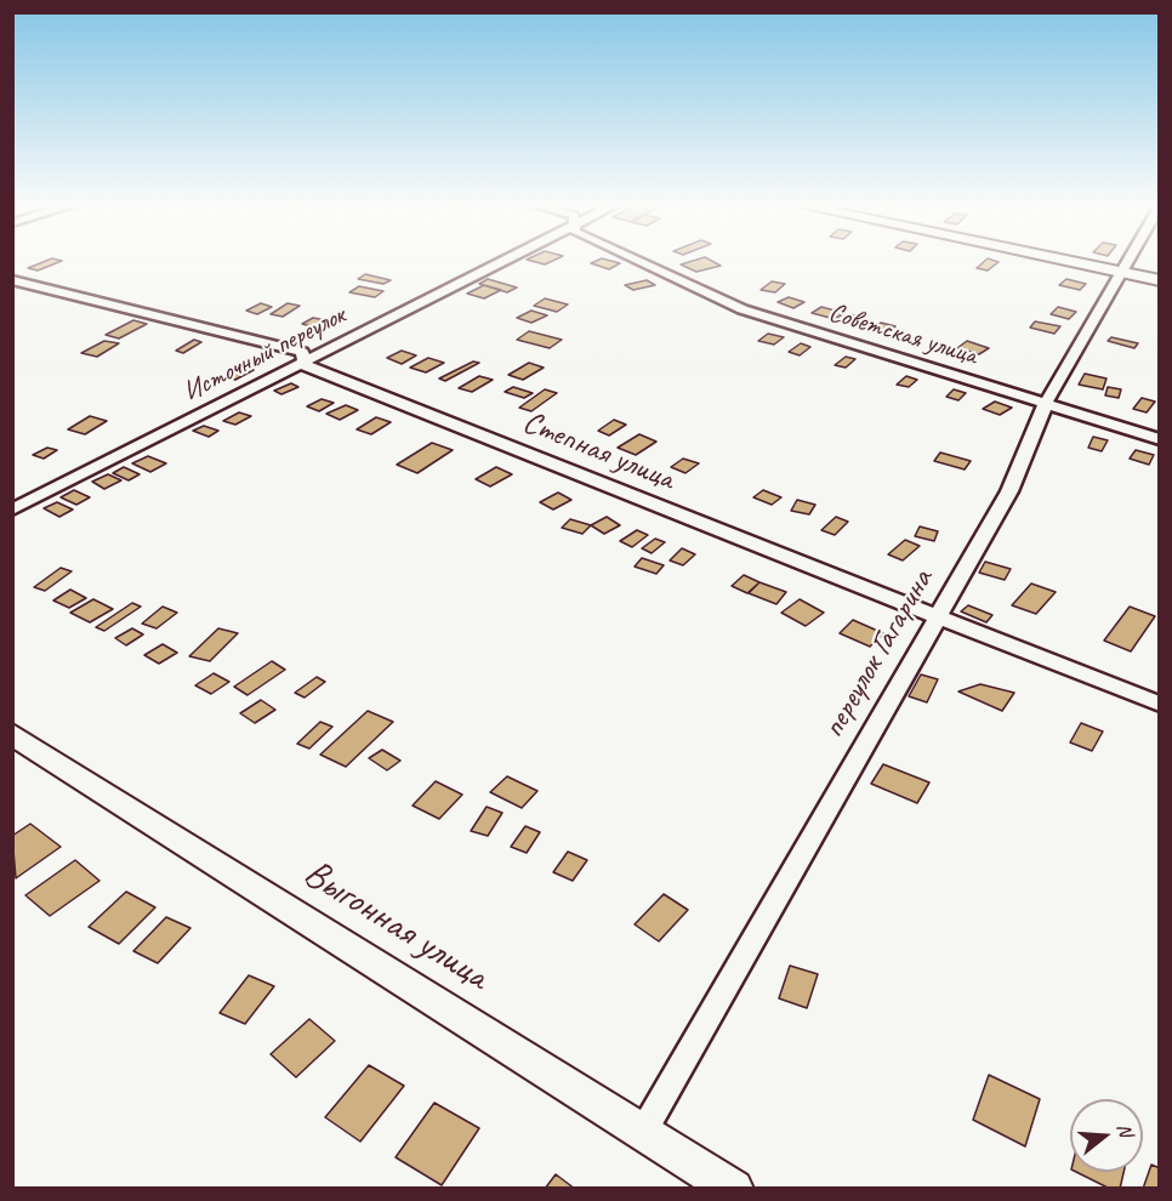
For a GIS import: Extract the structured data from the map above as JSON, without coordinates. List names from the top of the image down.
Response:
{
  "streets": {
    "street": [
      "Советская улица",
      "Источный переулок",
      "Степная улица",
      "переулок Гагарина",
      "Выгонная улица"
    ]
  },
  "crossings": [
    ["Советская улица", "переулок Гагарина"],
    ["Источный переулок", "Степная улица"],
    ["Степная улица", "переулок Гагарина"],
    ["переулок Гагарина", "Выгонная улица"]
  ],
  "north": "right"
}
